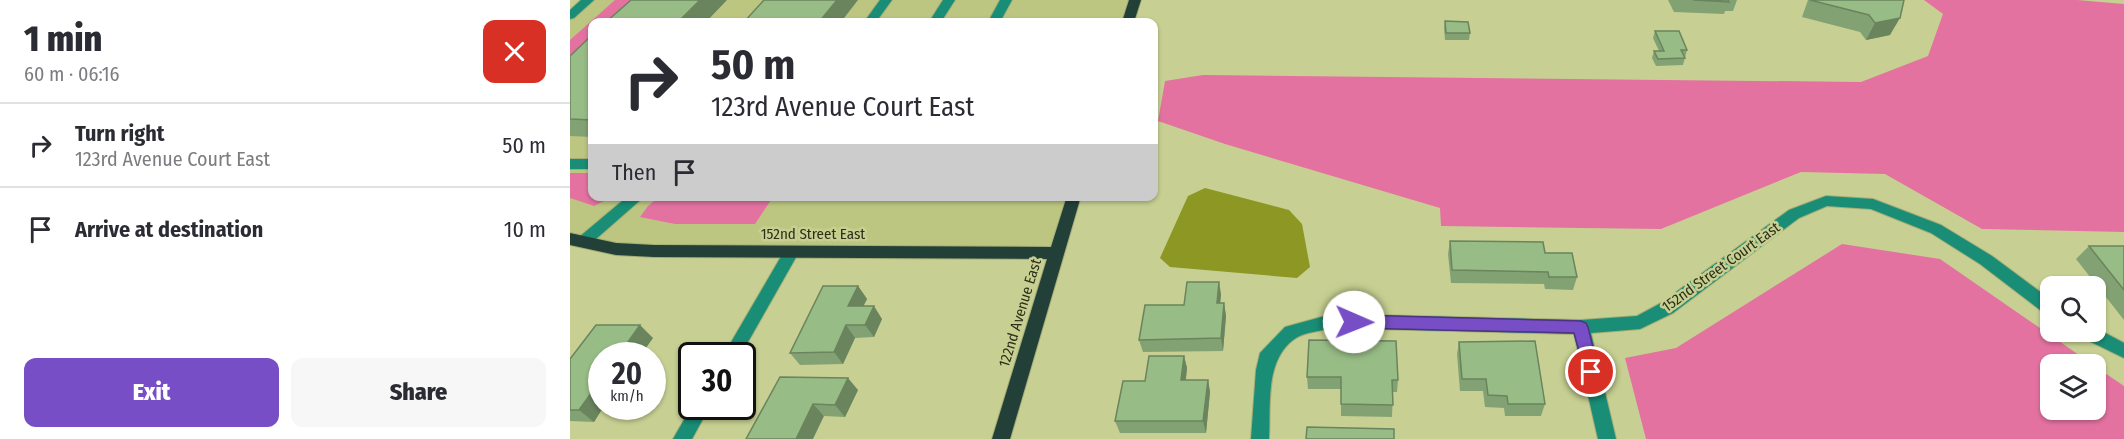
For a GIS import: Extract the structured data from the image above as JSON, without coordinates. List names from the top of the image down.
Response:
{
  "streets": {
    "main road": ["152nd Street East", "122nd Avenue East"],
    "street": ["152nd Street Court East"]
  },
  "crossings": [
    ["152nd Street East", "122nd Avenue East"]
  ],
  "page": {
    "heading": ["1 min", "60 m · 06:16"],
    "turn": ["50 m", "123rd Avenue Court East"],
    "list": [
      {
        "name": "Turn right",
        "note": "123rd Avenue Court East",
        "value": "50 m"
      },
      {
        "name": "Arrive at destination",
        "value": "10 m"
      }
    ],
    "then": "Then",
    "speed": "20 km/h",
    "limit": "30",
    "buttons": ["Exit", "Share"]
  }
}
